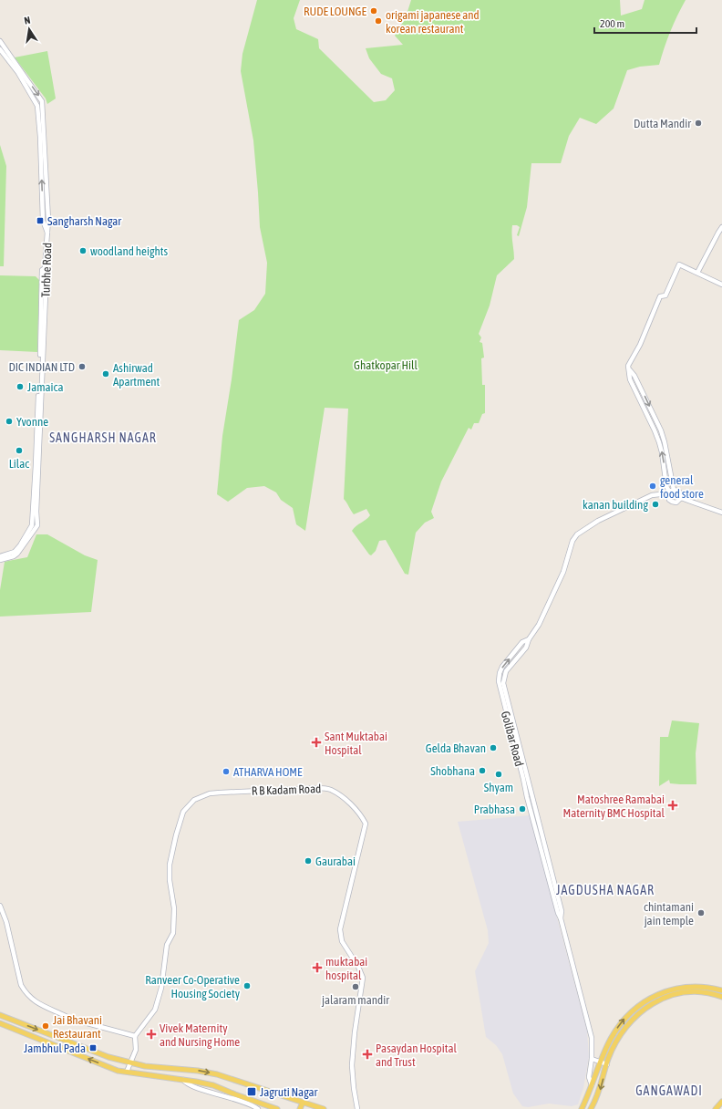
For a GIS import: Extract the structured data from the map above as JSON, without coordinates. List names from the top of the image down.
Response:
{
  "streets": {
    "street": ["Turbhe Road", "Golibar Road", "R B Kadam Road"]
  },
  "districts": ["SANGHARSH NAGAR", "JAGDUSHA NAGAR", "GANGAWADI"],
  "parks": ["Ghatkopar Hill"],
  "places": {
    "other": [
      "RUDE LOUNGE",
      "origami japanese and korean restaurant",
      "Dutta Mandir",
      "woodland heights",
      "DIC INDIAN LTD",
      "Ashirwad Apartment",
      "Jamaica",
      "Yvonne",
      "Lilac",
      "general food store",
      "kanan building",
      "Gelda Bhavan",
      "Shobhana",
      "ATHARVA HOME",
      "Shyam",
      "Prabhasa",
      "Gaurabai",
      "chintamani jain temple",
      "Ranveer Co-Operative Housing Society",
      "jalaram mandir",
      "Jai Bhavani Restaurant"
    ],
    "transit": ["Sangharsh Nagar", "Jambhul Pada", "Jagruti Nagar"],
    "health": [
      "Sant Muktabai Hospital",
      "Matoshree Ramabai Maternity BMC Hospital",
      "muktabai hospital",
      "Vivek Maternity and Nursing Home",
      "Pasaydan Hospital and Trust"
    ]
  },
  "scale_bar": "200 m",
  "north": "top"
}
